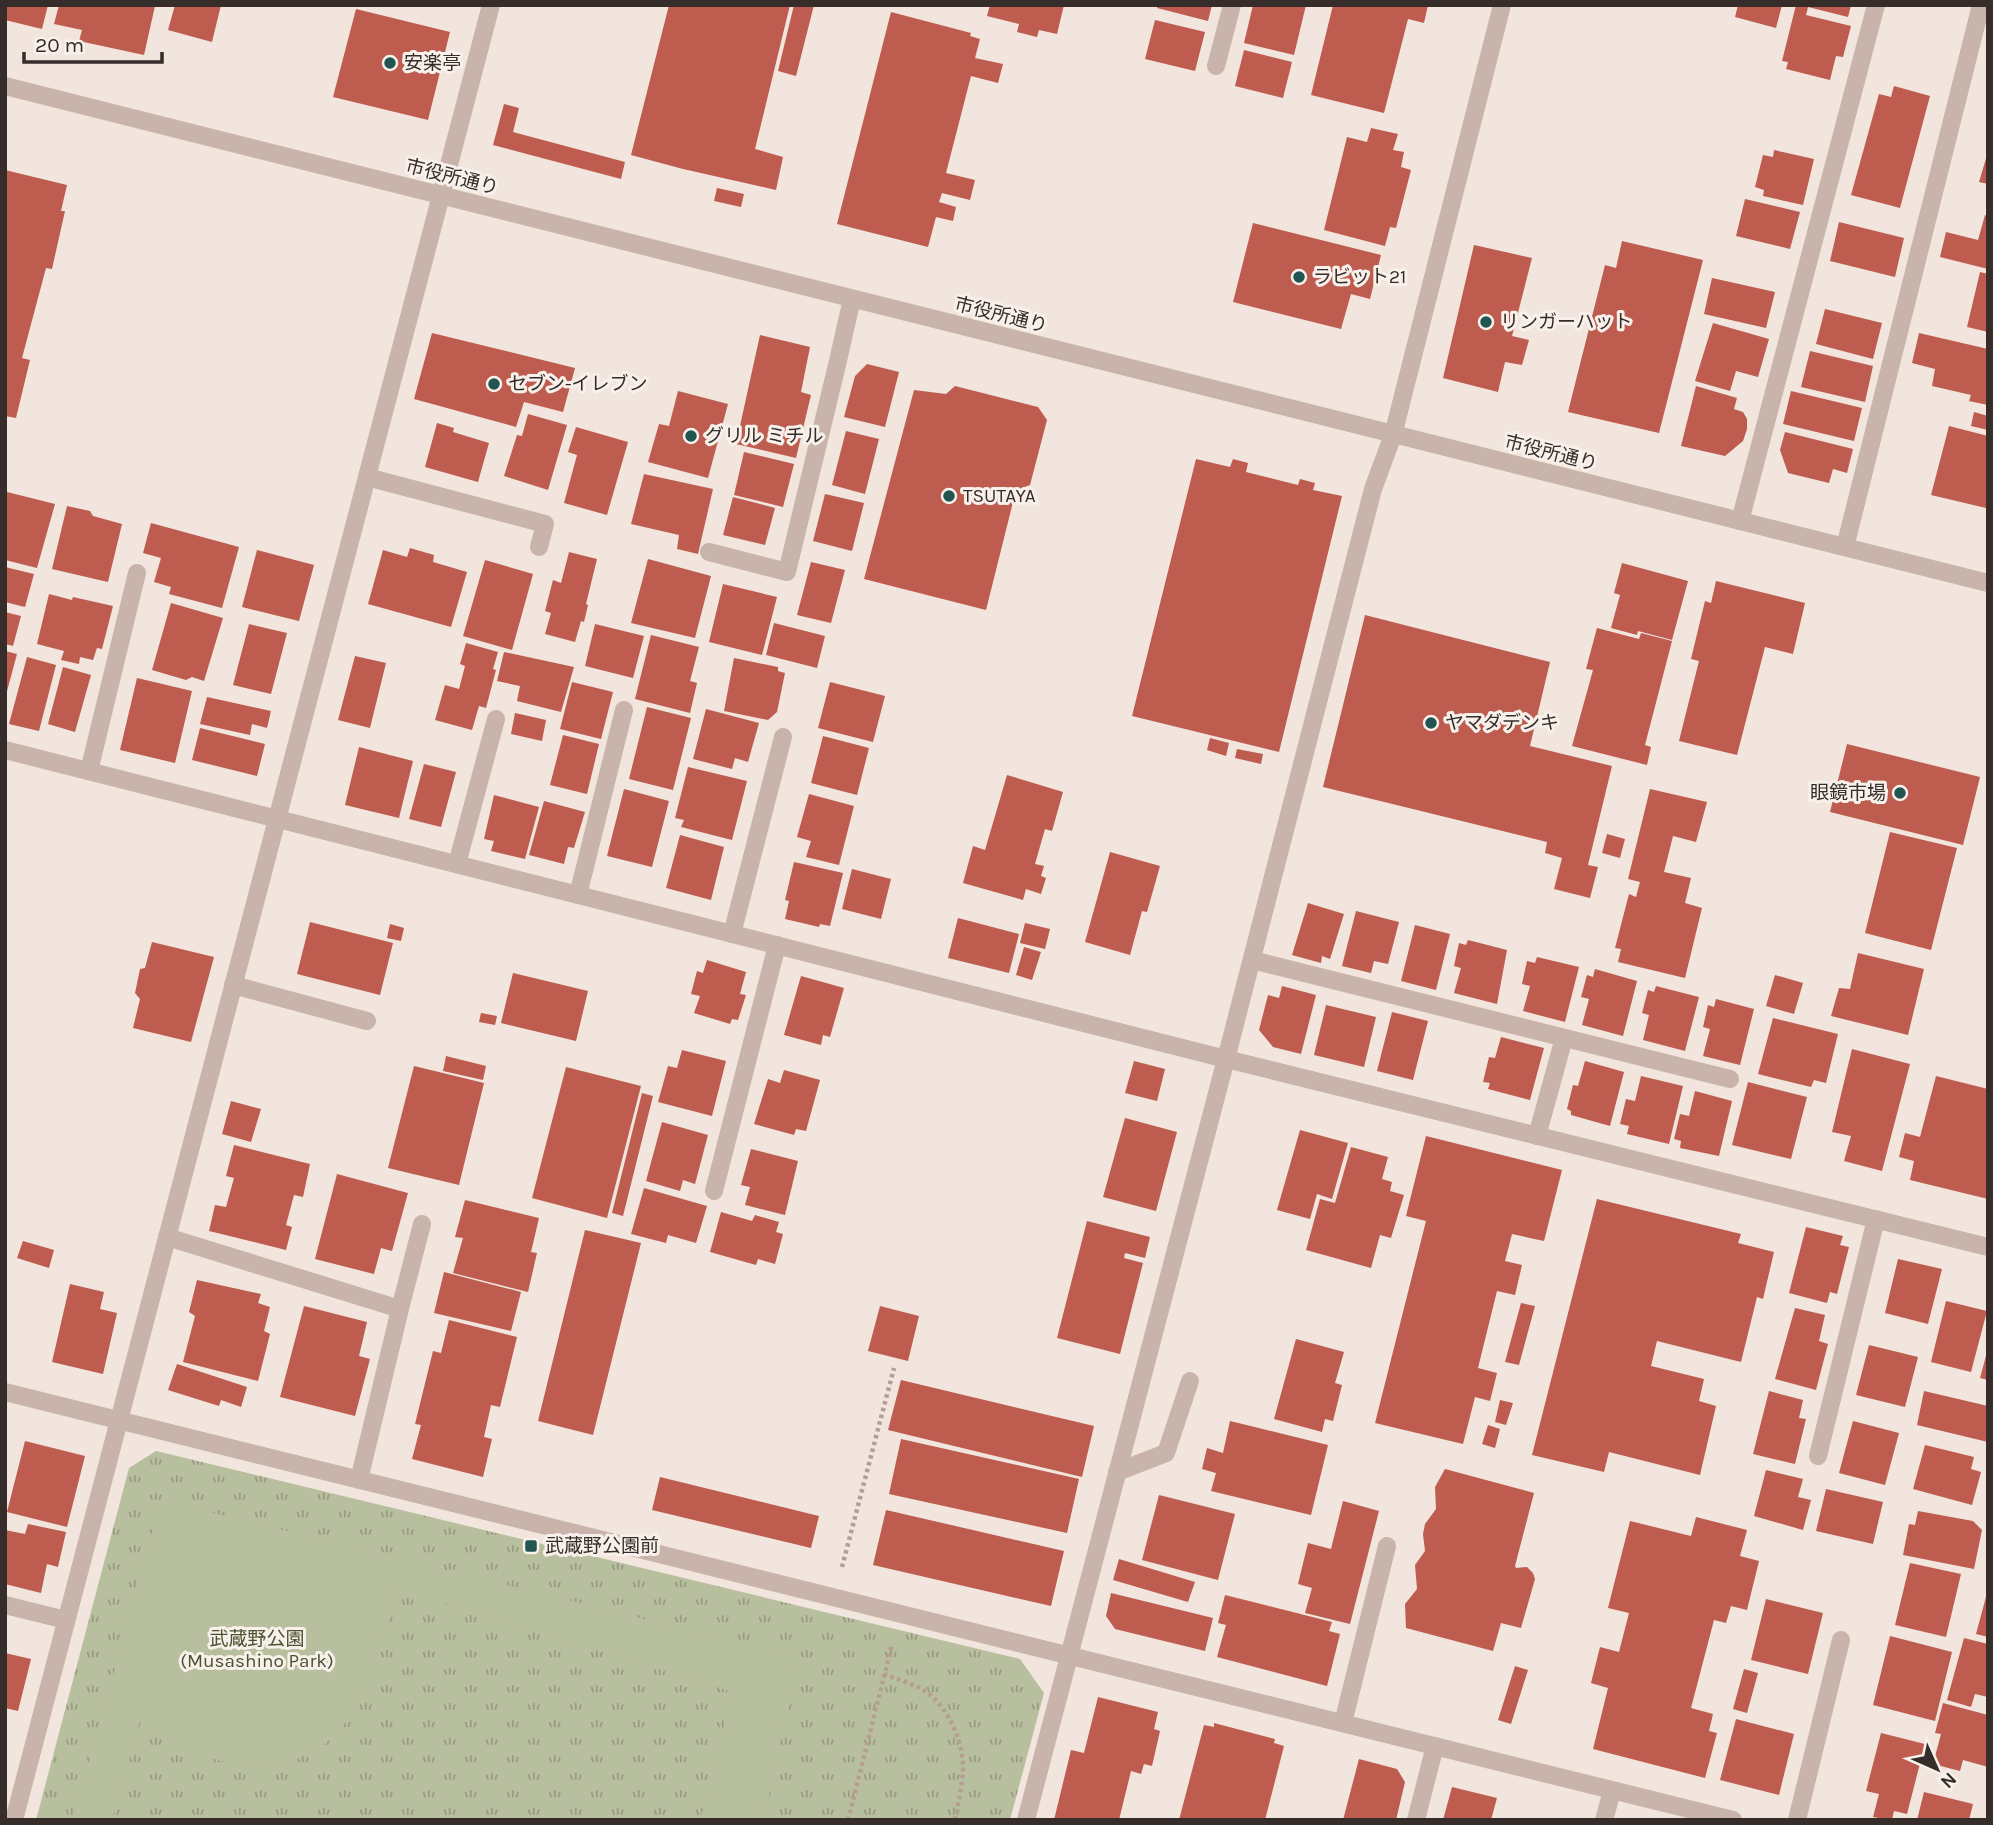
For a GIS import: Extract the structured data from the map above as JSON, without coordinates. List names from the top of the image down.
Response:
{
  "streets": {
    "street": ["市役所通り"]
  },
  "parks": ["武蔵野公園 (Musashino Park)"],
  "places": {
    "other": [
      "安楽亭",
      "ラビット21",
      "リンガーハット",
      "セブン-イレブン",
      "グリル ミチル",
      "TSUTAYA",
      "ヤマダデンキ",
      "眼鏡市場"
    ],
    "transit": ["武蔵野公園前"]
  },
  "scale_bar": "20 m",
  "north": "bottom right"
}
